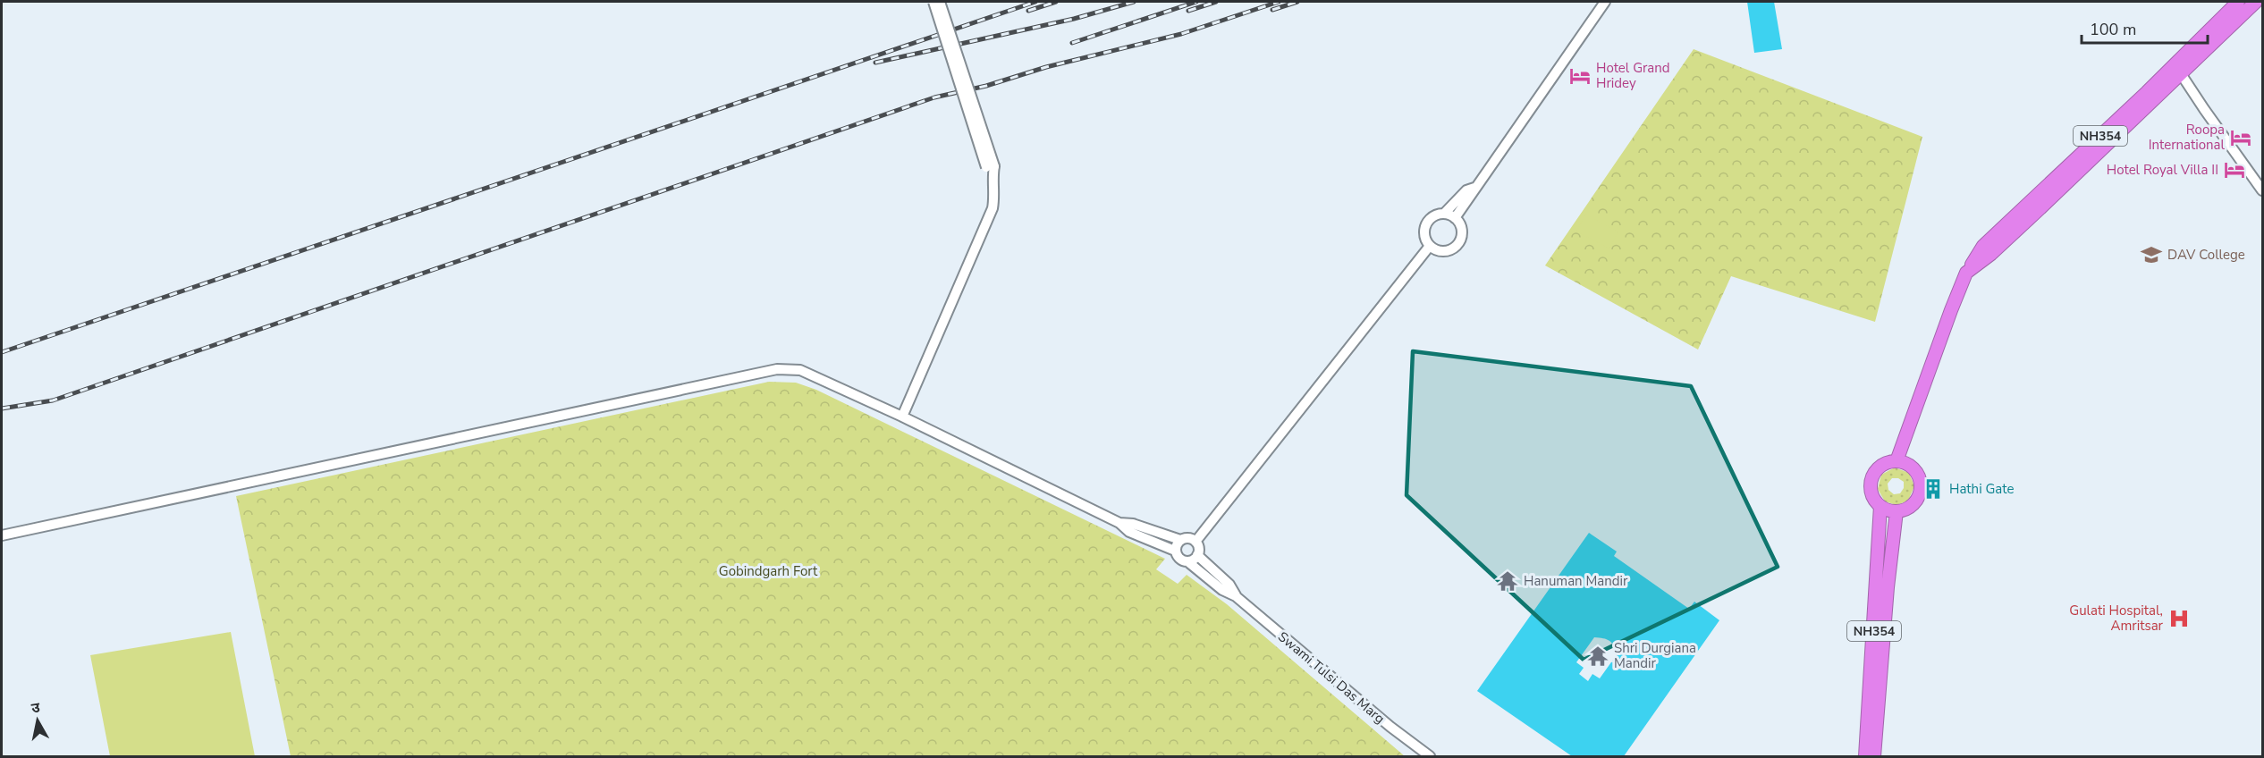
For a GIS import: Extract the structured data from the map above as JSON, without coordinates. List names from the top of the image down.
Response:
{
  "streets": {
    "highway": ["NH354"],
    "street": ["Swami Tulsi Das Marg"]
  },
  "parks": ["Gobindgarh Fort"],
  "places": {
    "hotel": ["Hotel Grand Hridey", "Roopa International", "Hotel Royal Villa II"],
    "school or university": ["DAV College"],
    "building": ["Hathi Gate"],
    "temple": ["Hanuman Mandir", "Shri Durgiana Mandir"],
    "hospital": ["Gulati Hospital, Amritsar"]
  },
  "scale_bar": "100 m",
  "north": "top"
}
